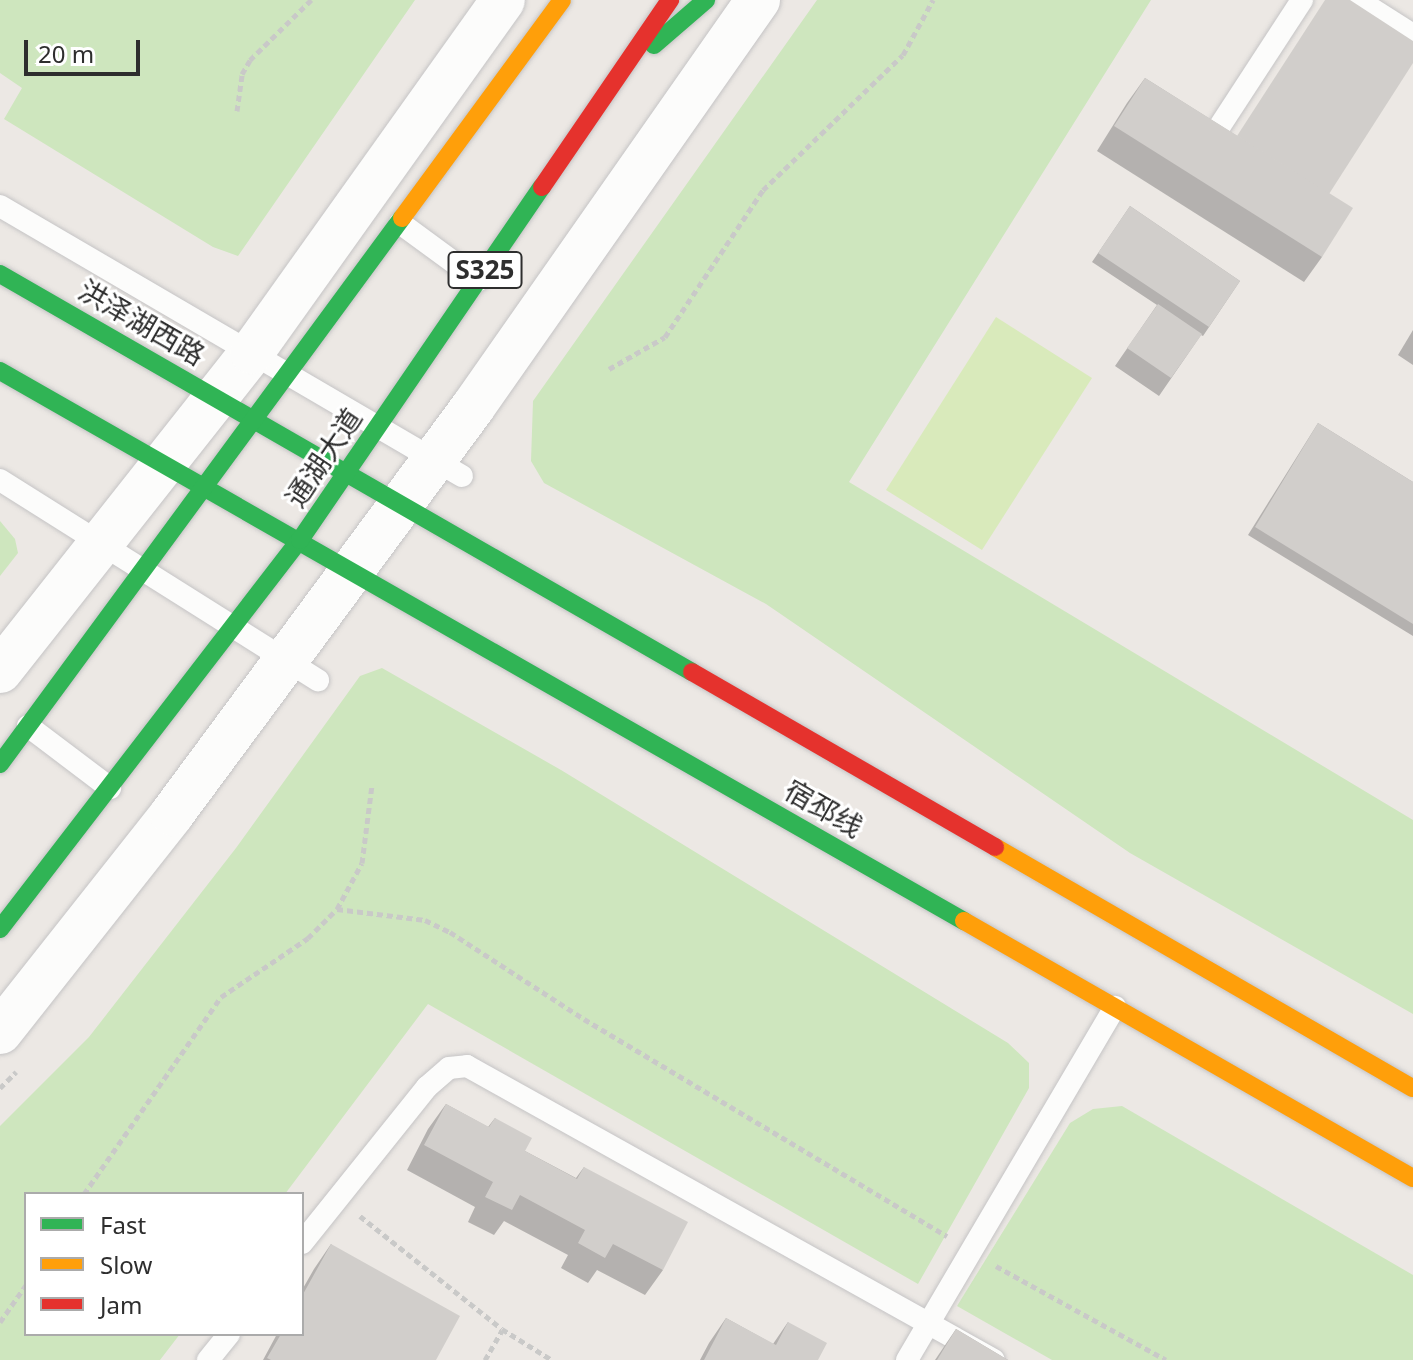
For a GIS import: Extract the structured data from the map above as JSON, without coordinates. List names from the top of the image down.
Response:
{
  "streets": {
    "main road": [
      "S325",
      "洪泽湖西路",
      "通湖大道",
      "宿邳线"
    ]
  },
  "crossings": [
    ["洪泽湖西路", "宿邳线"],
    ["通湖大道", "宿邳线"]
  ],
  "legend": ["Fast", "Slow", "Jam"],
  "scale_bar": "20 m"
}
